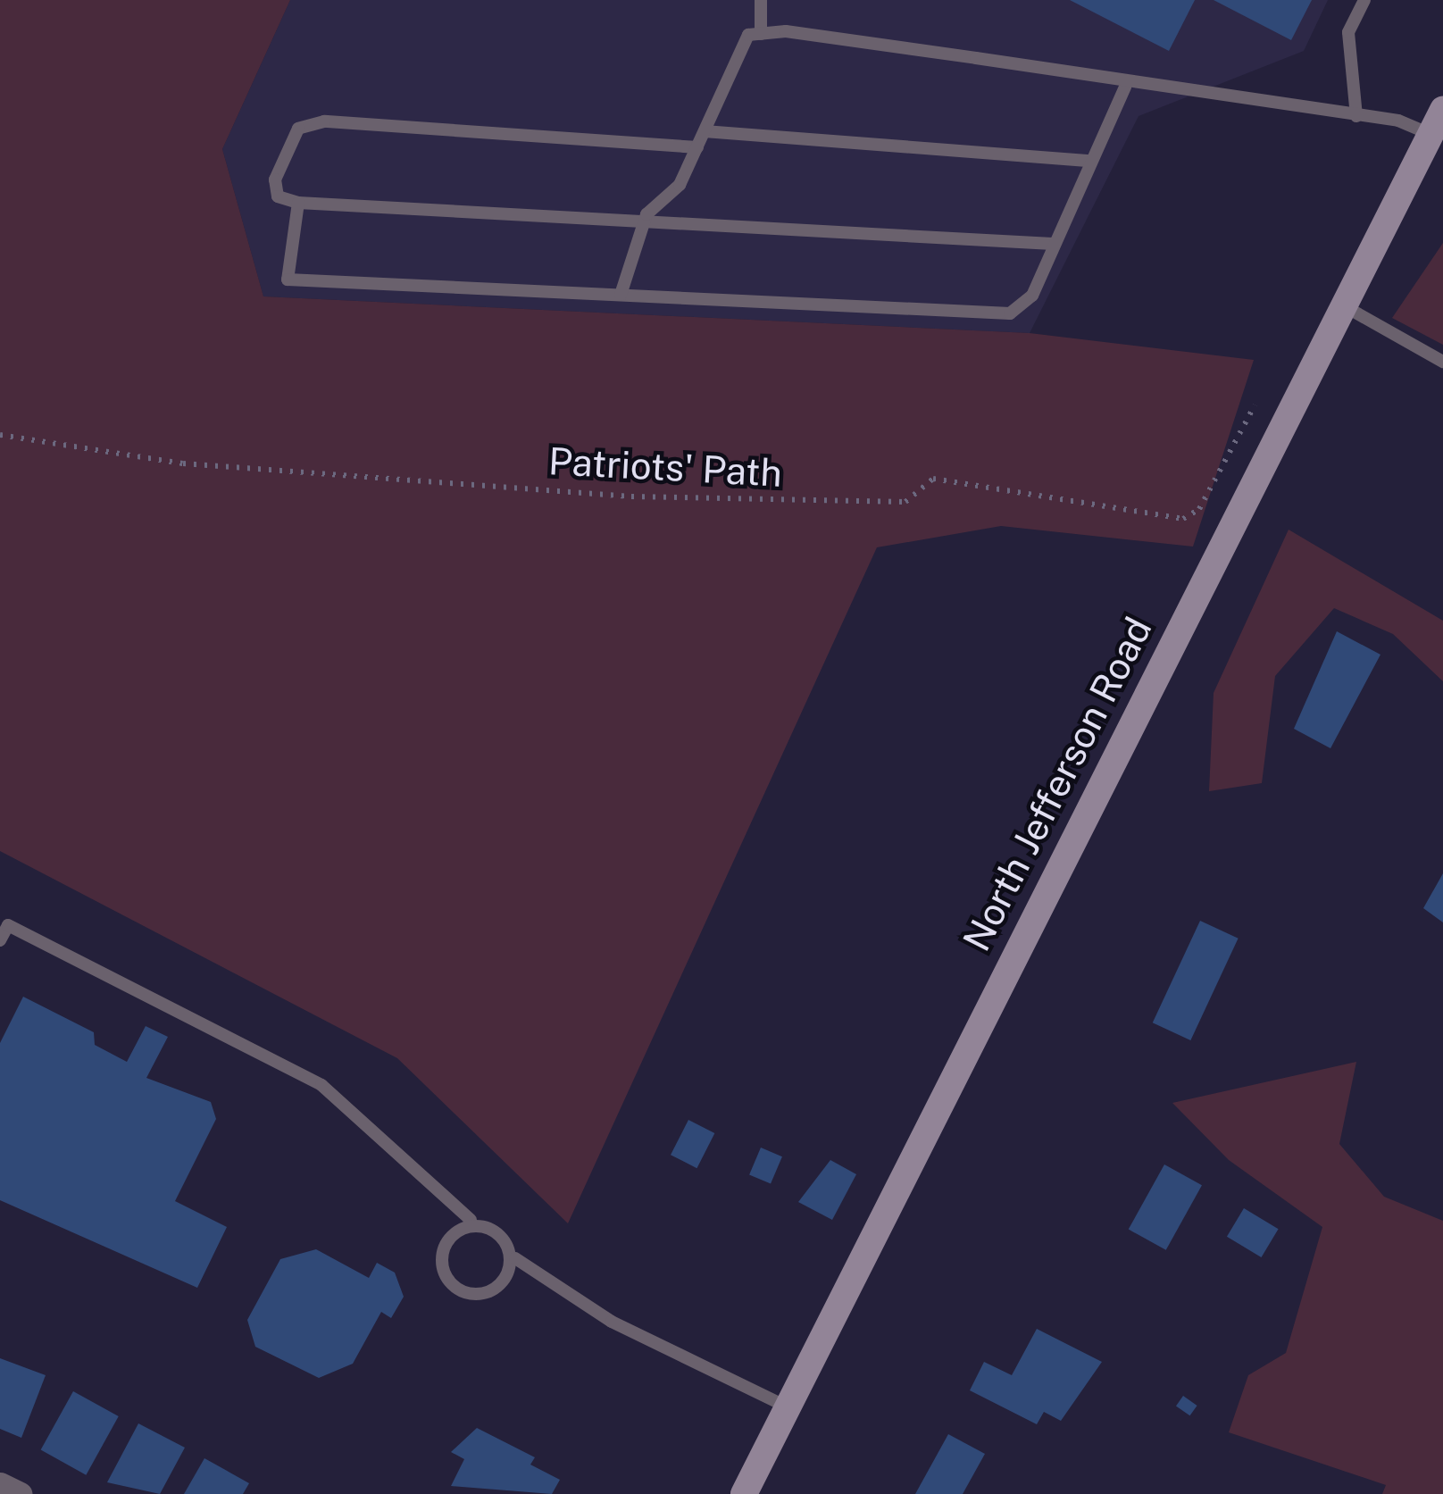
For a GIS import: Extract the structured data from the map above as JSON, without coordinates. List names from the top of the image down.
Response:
{
  "streets": {
    "street": ["North Jefferson Road"],
    "path": ["Patriots' Path"]
  }
}
